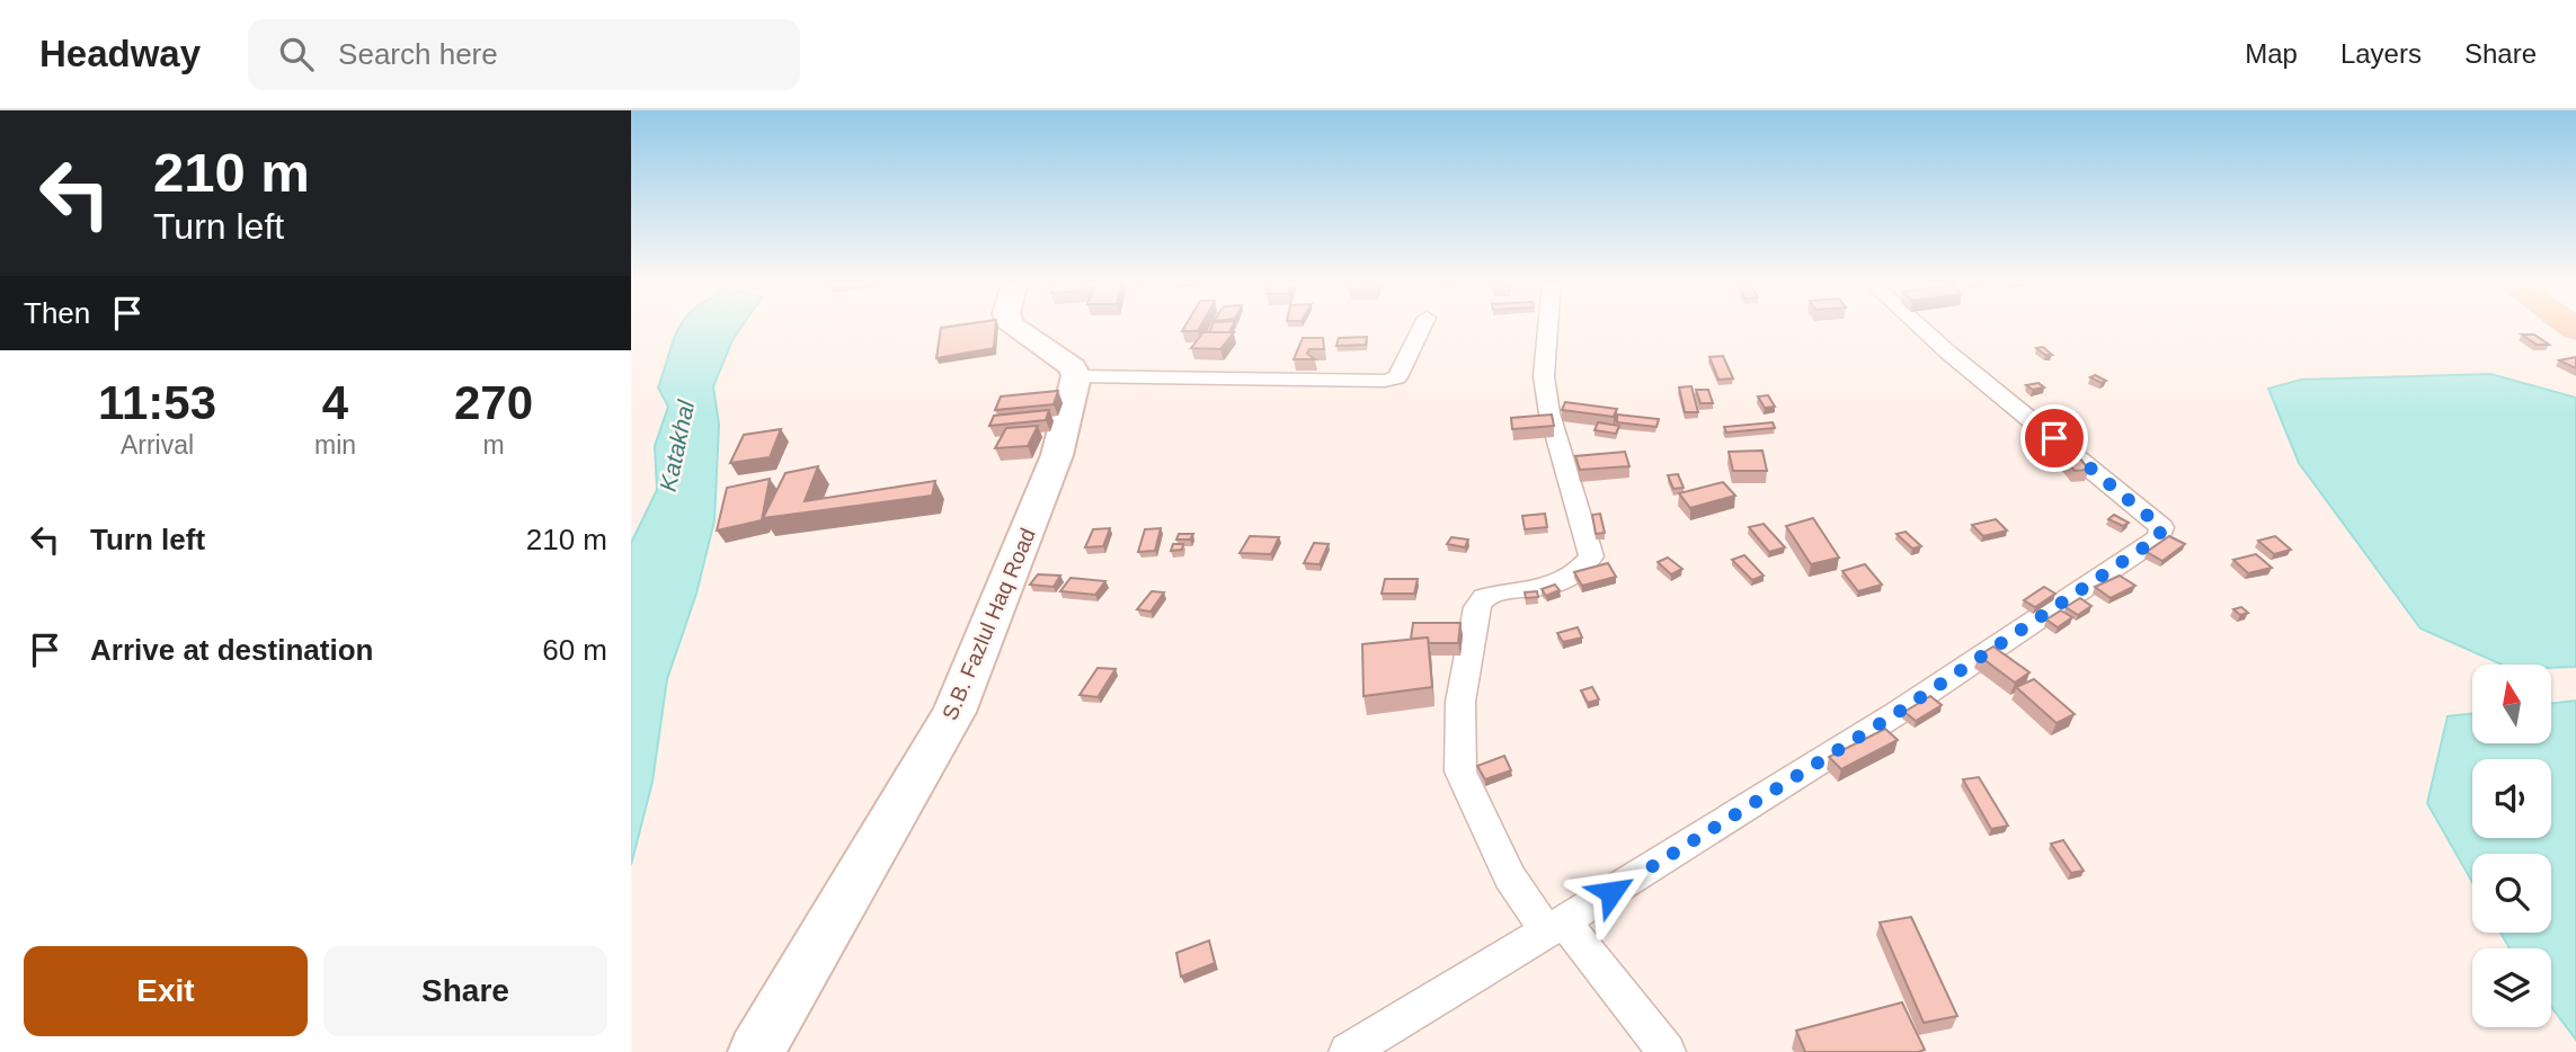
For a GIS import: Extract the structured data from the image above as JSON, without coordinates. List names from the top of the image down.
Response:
{
  "streets": {
    "main road": ["S.B. Fazlul Haq Road"]
  },
  "water": ["Katakhal"],
  "north": "top",
  "page": {
    "header": "Headway",
    "search": "Search here",
    "nav": ["Map", "Layers", "Share"],
    "turn": ["210 m", "Turn left"],
    "then": "Then",
    "eta": [
      "11:53",
      "Arrival",
      "4",
      "min",
      "270",
      "m"
    ],
    "list": [
      {
        "name": "Turn left",
        "value": "210 m"
      },
      {
        "name": "Arrive at destination",
        "value": "60 m"
      }
    ],
    "buttons": ["Exit", "Share"]
  }
}
